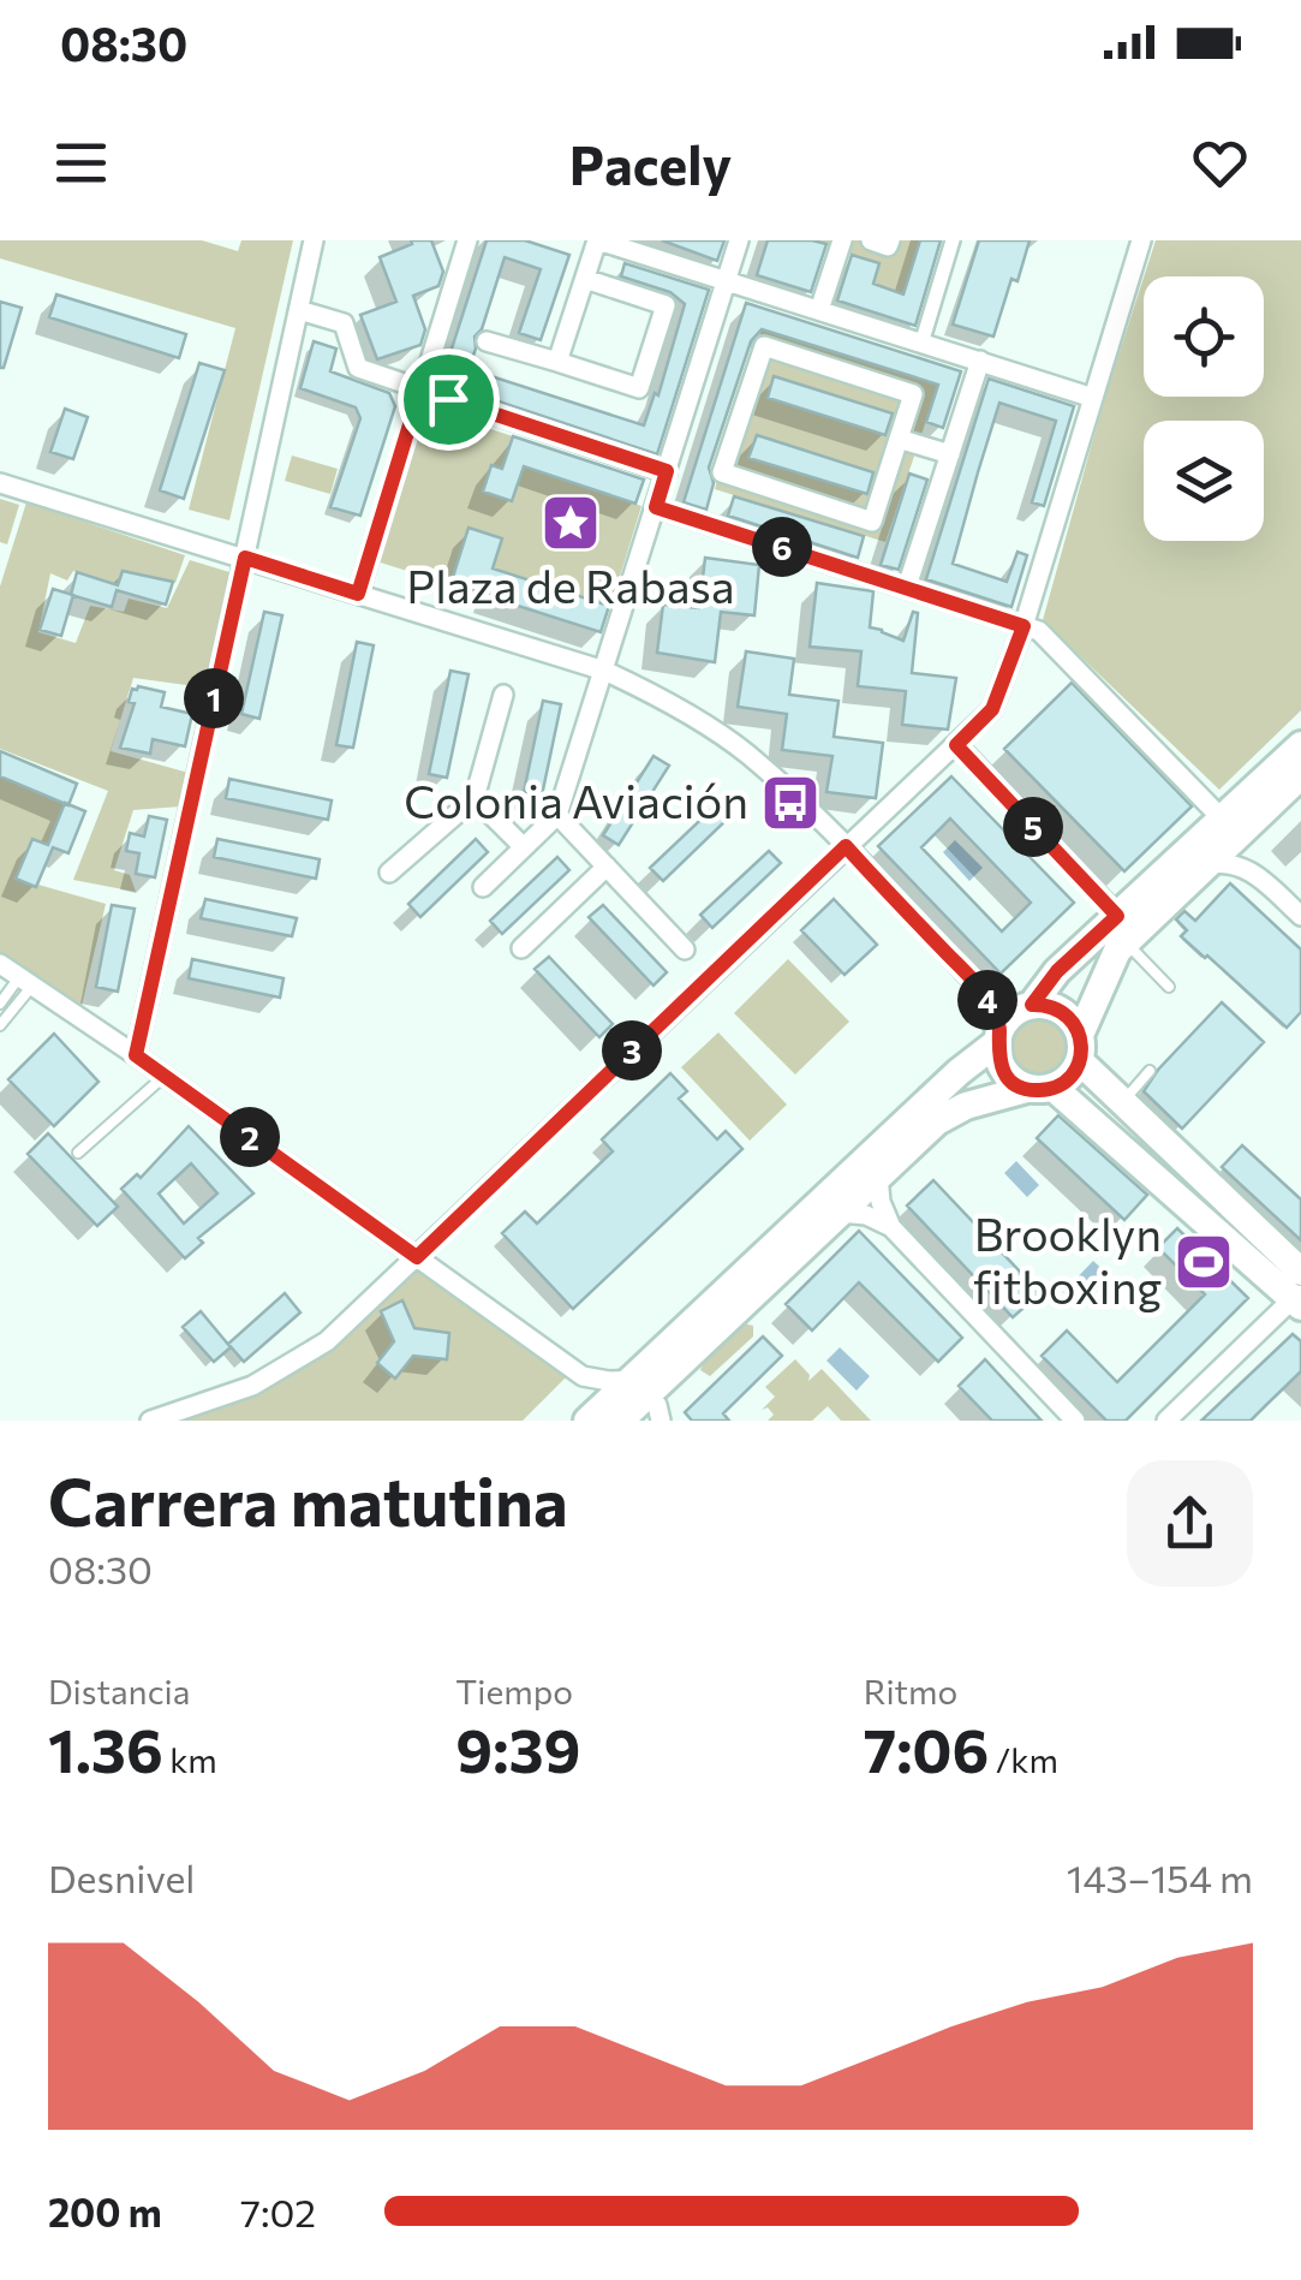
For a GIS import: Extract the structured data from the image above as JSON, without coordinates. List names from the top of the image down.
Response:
{
  "places": {
    "place": ["Plaza de Rabasa"],
    "bus stop": ["Colonia Aviación"],
    "sports": ["Brooklyn fitboxing"]
  },
  "page": {
    "status": "08:30",
    "header": "Pacely",
    "pins": [
      "6",
      "1",
      "5",
      "4",
      "3",
      "2"
    ],
    "heading": ["Carrera matutina", "08:30"],
    "stats": [
      ["Distancia", "1.36 km"],
      ["Tiempo", "9:39"],
      ["Ritmo", "7:06 /km"]
    ],
    "chart": ["Desnivel", "143–154 m"],
    "list": [
      {
        "name": "200 m",
        "note": "7:02"
      }
    ]
  }
}
